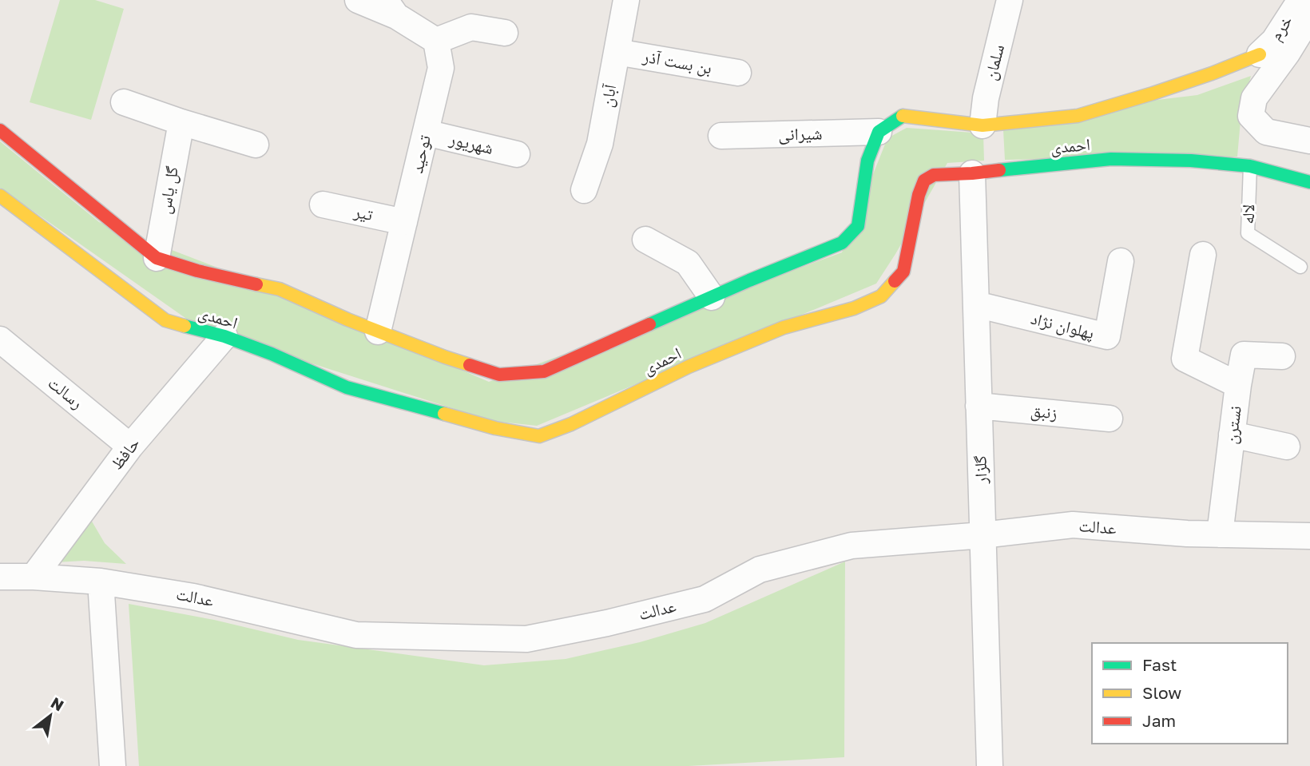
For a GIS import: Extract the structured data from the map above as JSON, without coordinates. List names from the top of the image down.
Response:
{
  "streets": {
    "street": [
      "خرم",
      "بن بست آذر",
      "سلمان",
      "آبان",
      "شیرانی",
      "شهریور",
      "احمدی",
      "توحید",
      "گل یاس",
      "تیر",
      "پهلوان نژاد",
      "رسالت",
      "زنبق",
      "نسترن",
      "حافظ",
      "گلزار",
      "عدالت"
    ],
    "lane": ["لاله"]
  },
  "crossings": [
    ["خرم", "احمدی"],
    ["بن بست آذر", "آبان"],
    ["سلمان", "احمدی"],
    ["شیرانی", "احمدی"],
    ["شهریور", "توحید"],
    ["احمدی", "لاله"],
    ["احمدی", "حافظ"],
    ["احمدی", "گلزار"],
    ["توحید", "تیر"],
    ["پهلوان نژاد", "گلزار"],
    ["رسالت", "حافظ"],
    ["زنبق", "گلزار"],
    ["نسترن", "عدالت"],
    ["حافظ", "عدالت"],
    ["گلزار", "عدالت"]
  ],
  "legend": ["Fast", "Slow", "Jam"],
  "north": "top right"
}
